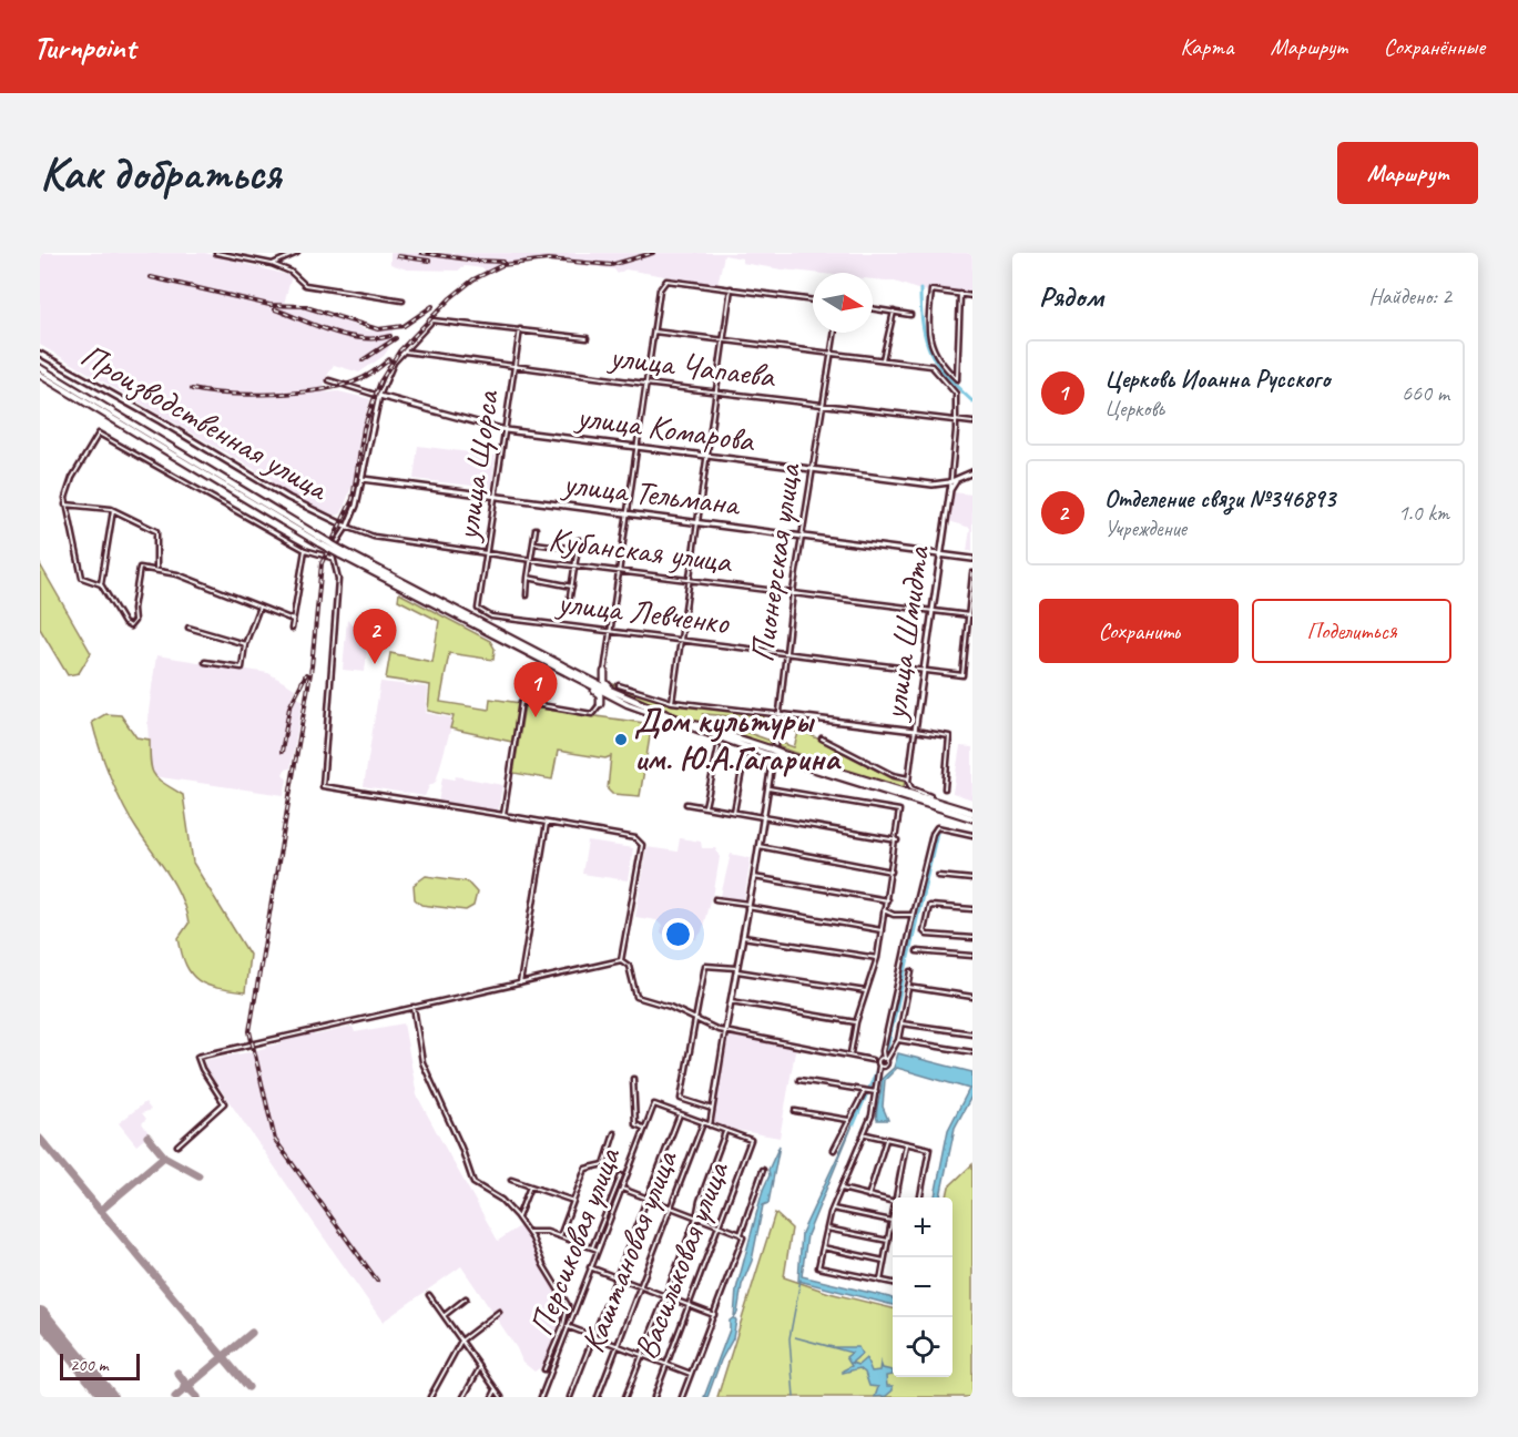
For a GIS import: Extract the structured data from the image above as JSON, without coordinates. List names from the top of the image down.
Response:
{
  "streets": {
    "street": [
      "улица Чапаева",
      "Производственная улица",
      "улица Комарова",
      "улица Щорса",
      "улица Тельмана",
      "Кубанская улица",
      "Пионерская улица",
      "улица Левченко",
      "улица Шмидта",
      "Персиковая улица",
      "Каштановая улица",
      "Васильковая улица"
    ]
  },
  "crossings": [
    ["улица Чапаева", "улица Щорса"],
    ["улица Чапаева", "Пионерская улица"],
    ["улица Чапаева", "улица Шмидта"],
    ["Производственная улица", "Кубанская улица"],
    ["улица Комарова", "улица Щорса"],
    ["улица Комарова", "Пионерская улица"],
    ["улица Комарова", "улица Шмидта"],
    ["улица Щорса", "улица Тельмана"],
    ["улица Щорса", "Кубанская улица"],
    ["улица Щорса", "улица Левченко"],
    ["улица Тельмана", "Пионерская улица"],
    ["улица Тельмана", "улица Шмидта"],
    ["Кубанская улица", "Пионерская улица"],
    ["Кубанская улица", "улица Левченко"],
    ["Кубанская улица", "улица Шмидта"],
    ["Пионерская улица", "улица Левченко"],
    ["улица Левченко", "улица Шмидта"]
  ],
  "places": ["Дом культуры им. Ю.А.Гагарина"],
  "scale_bar": "200 m",
  "north": "right",
  "page": {
    "header": "Turnpoint",
    "nav": ["Карта", "Маршрут", "Сохранённые"],
    "buttons": [
      "Маршрут",
      ["Сохранить", "Поделиться"]
    ],
    "title": "Как добраться",
    "heading": ["Рядом", "Найдено: 2"],
    "list": [
      {
        "mark": "1",
        "name": "Церковь Иоанна Русского",
        "note": "Церковь",
        "value": "660 m"
      },
      {
        "mark": "2",
        "name": "Отделение связи №346893",
        "note": "Учреждение",
        "value": "1.0 km"
      }
    ],
    "pins": ["2", "1"],
    "map_buttons": ["+", "−"],
    "scale": "200 m"
  }
}
